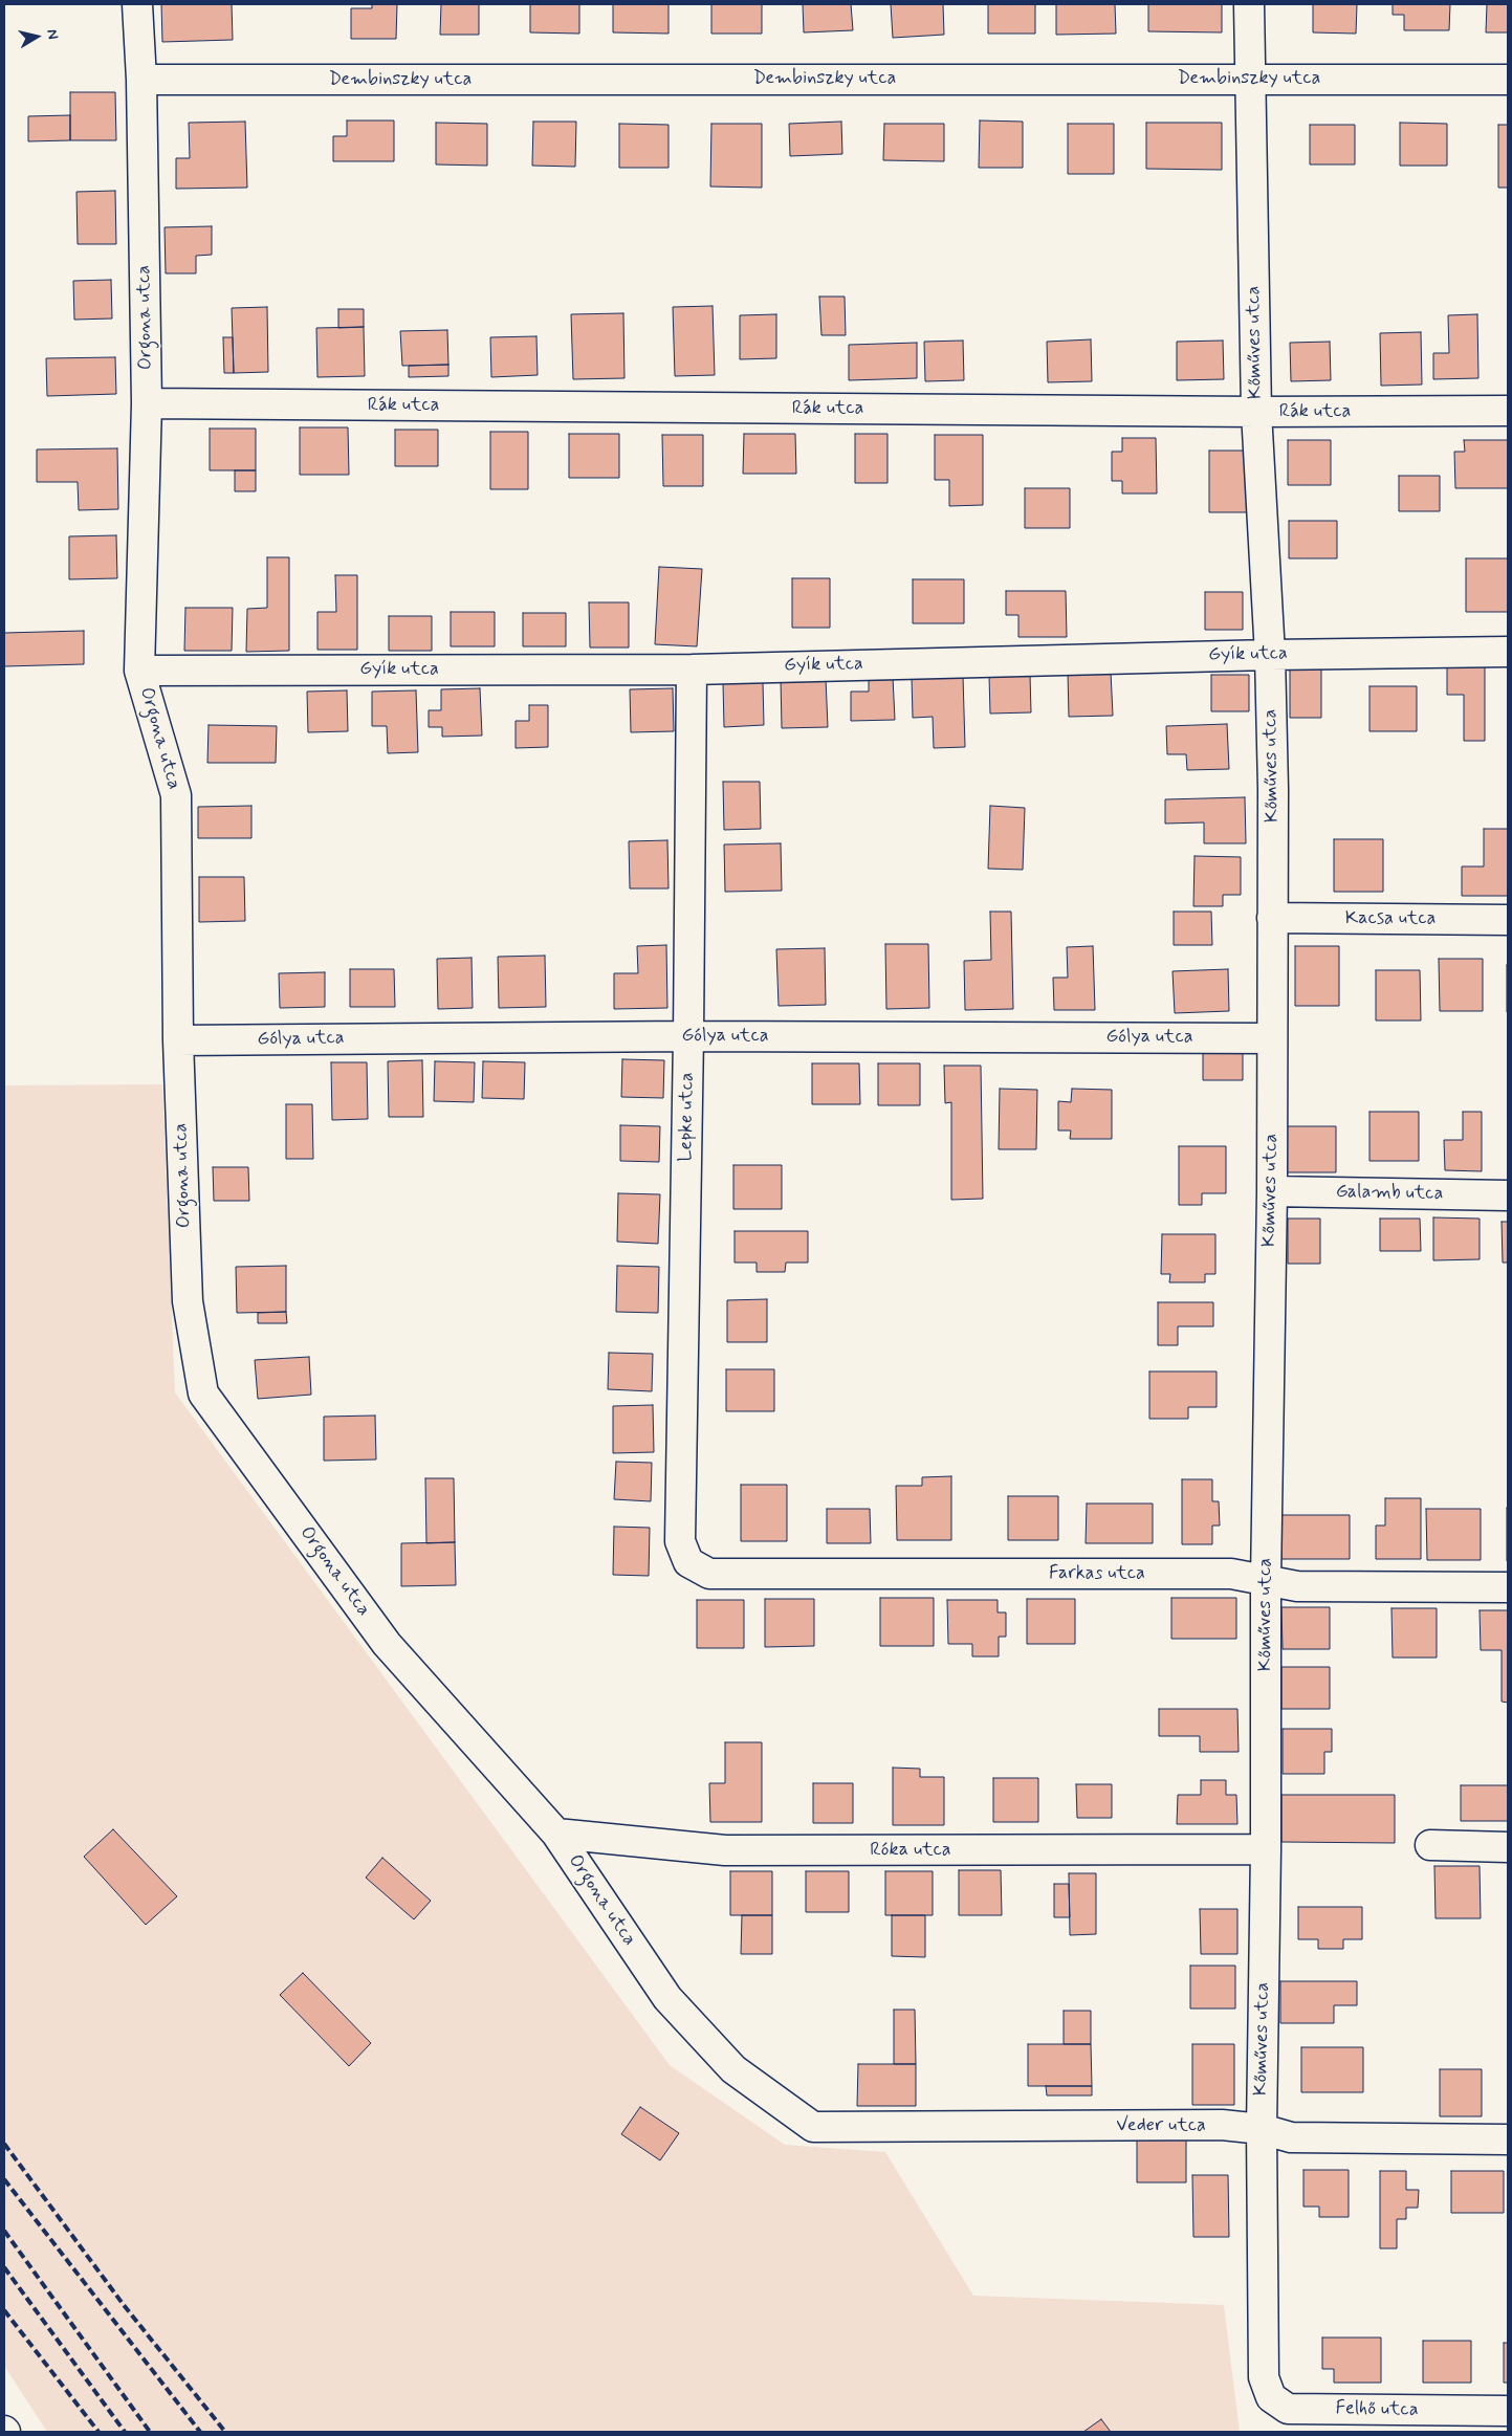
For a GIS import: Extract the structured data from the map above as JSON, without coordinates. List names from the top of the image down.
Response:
{
  "streets": {
    "street": [
      "Dembinszky utca",
      "Orgona utca",
      "Kőműves utca",
      "Rák utca",
      "Gyík utca",
      "Kacsa utca",
      "Gólya utca",
      "Lepke utca",
      "Galamb utca",
      "Farkas utca",
      "Róka utca",
      "Veder utca",
      "Felhő utca"
    ]
  },
  "crossings": [
    ["Dembinszky utca", "Orgona utca"],
    ["Dembinszky utca", "Kőműves utca"],
    ["Orgona utca", "Rák utca"],
    ["Orgona utca", "Gyík utca"],
    ["Orgona utca", "Gólya utca"],
    ["Orgona utca", "Róka utca"],
    ["Orgona utca", "Veder utca"],
    ["Kőműves utca", "Rák utca"],
    ["Kőműves utca", "Gyík utca"],
    ["Kőműves utca", "Kacsa utca"],
    ["Kőműves utca", "Gólya utca"],
    ["Kőműves utca", "Galamb utca"],
    ["Kőműves utca", "Farkas utca"],
    ["Kőműves utca", "Róka utca"],
    ["Kőműves utca", "Veder utca"],
    ["Kőműves utca", "Felhő utca"],
    ["Gyík utca", "Lepke utca"],
    ["Gólya utca", "Lepke utca"],
    ["Lepke utca", "Farkas utca"]
  ],
  "north": "right"
}
